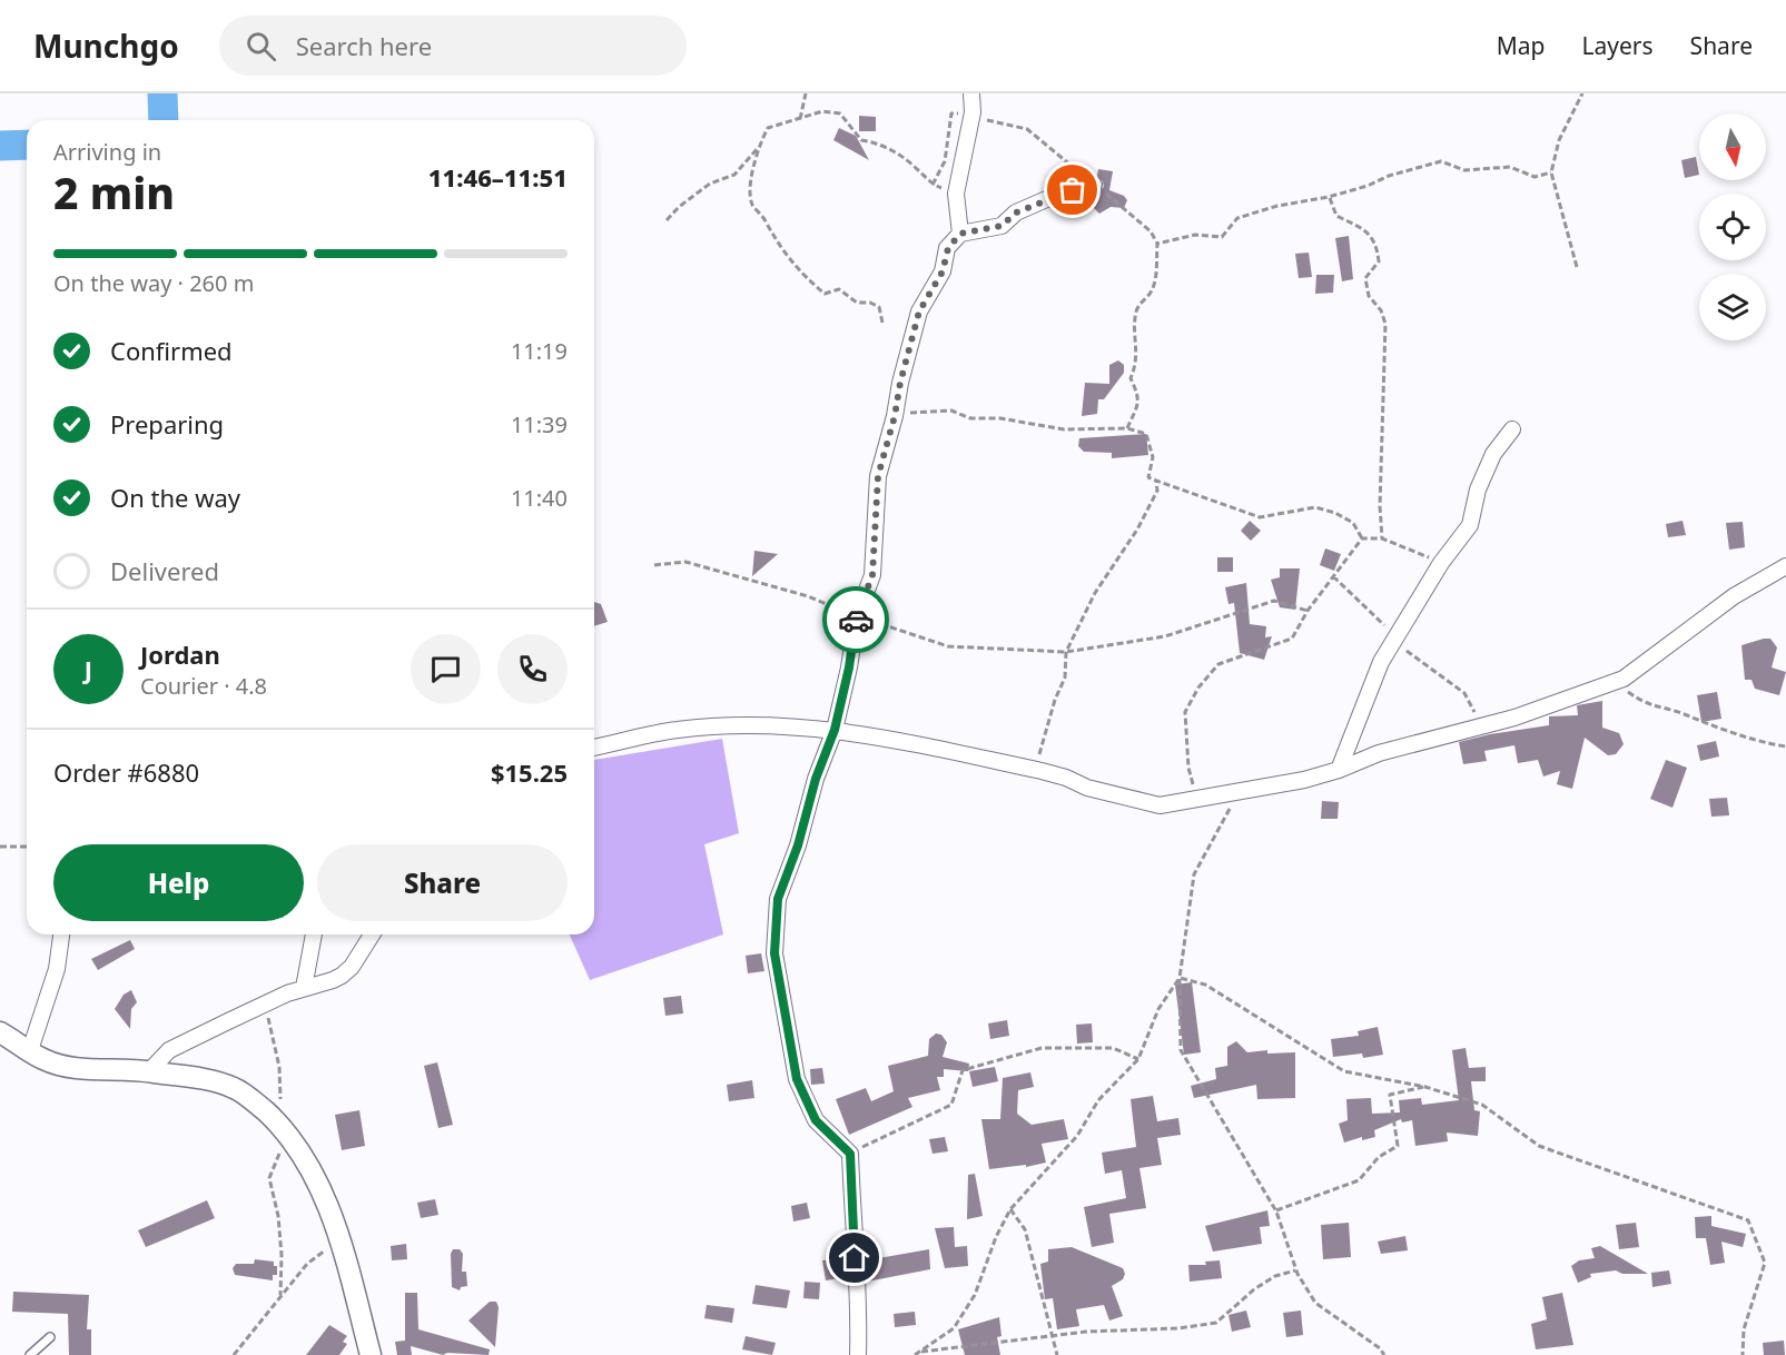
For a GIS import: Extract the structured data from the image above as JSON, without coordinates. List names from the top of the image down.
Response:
{
  "north": "bottom",
  "page": {
    "header": "Munchgo",
    "search": "Search here",
    "nav": ["Map", "Layers", "Share"],
    "heading": ["2 min", "Arriving in", "11:46–11:51"],
    "panel": [
      "Jordan",
      "Courier · 4.8",
      "Order #6880",
      "$15.25"
    ],
    "bar": "On the way · 260 m",
    "list": [
      ["Confirmed", "11:19"],
      ["Preparing", "11:39"],
      ["On the way", "11:40"],
      "Delivered"
    ],
    "round": "J",
    "buttons": ["Help", "Share"]
  }
}
